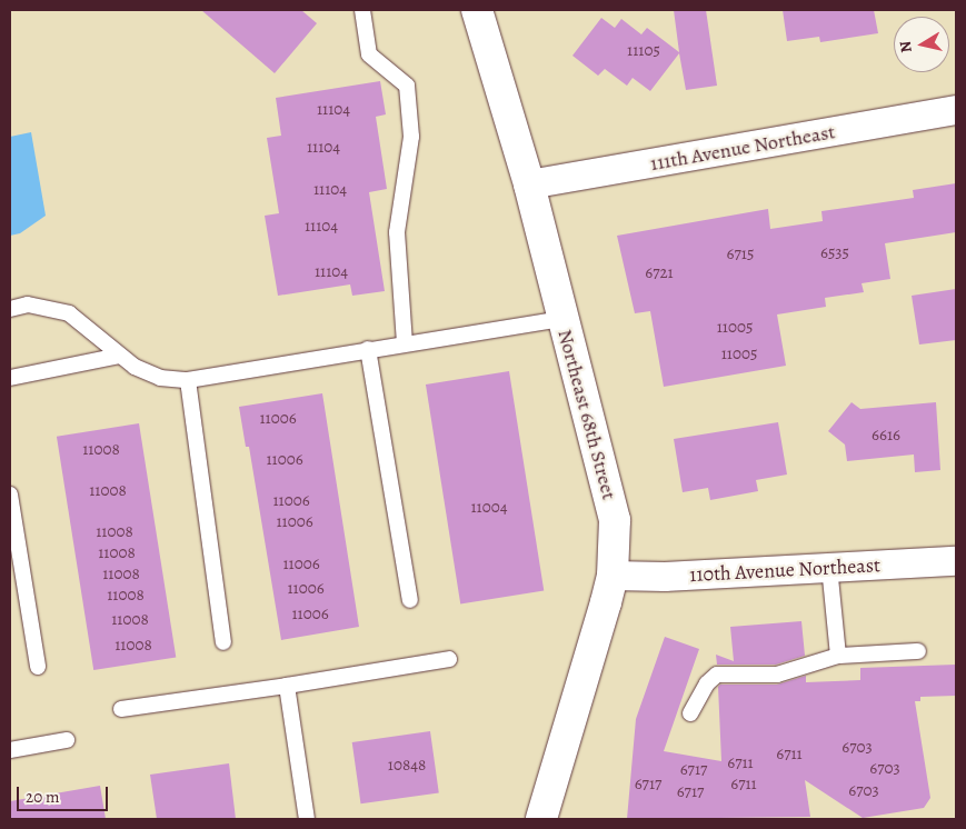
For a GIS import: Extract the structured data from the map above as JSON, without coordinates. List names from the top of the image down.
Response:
{
  "streets": {
    "main road": ["Northeast 68th Street"],
    "street": ["111th Avenue Northeast", "110th Avenue Northeast"]
  },
  "crossings": [
    ["111th Avenue Northeast", "Northeast 68th Street"],
    ["Northeast 68th Street", "110th Avenue Northeast"]
  ],
  "house_numbers": [
    "11105",
    "11104",
    "11104",
    "11104",
    "11104",
    "6535",
    "6715",
    "11104",
    "6721",
    "11005",
    "11005",
    "11006",
    "6616",
    "11008",
    "11006",
    "11008",
    "11006",
    "11004",
    "11006",
    "11008",
    "11008",
    "11006",
    "11008",
    "11006",
    "11008",
    "11006",
    "11008",
    "11008",
    "6703",
    "6711",
    "6711",
    "10848",
    "6703",
    "6717",
    "6717",
    "6711",
    "6703",
    "6717"
  ],
  "scale_bar": "20 m",
  "north": "left"
}
